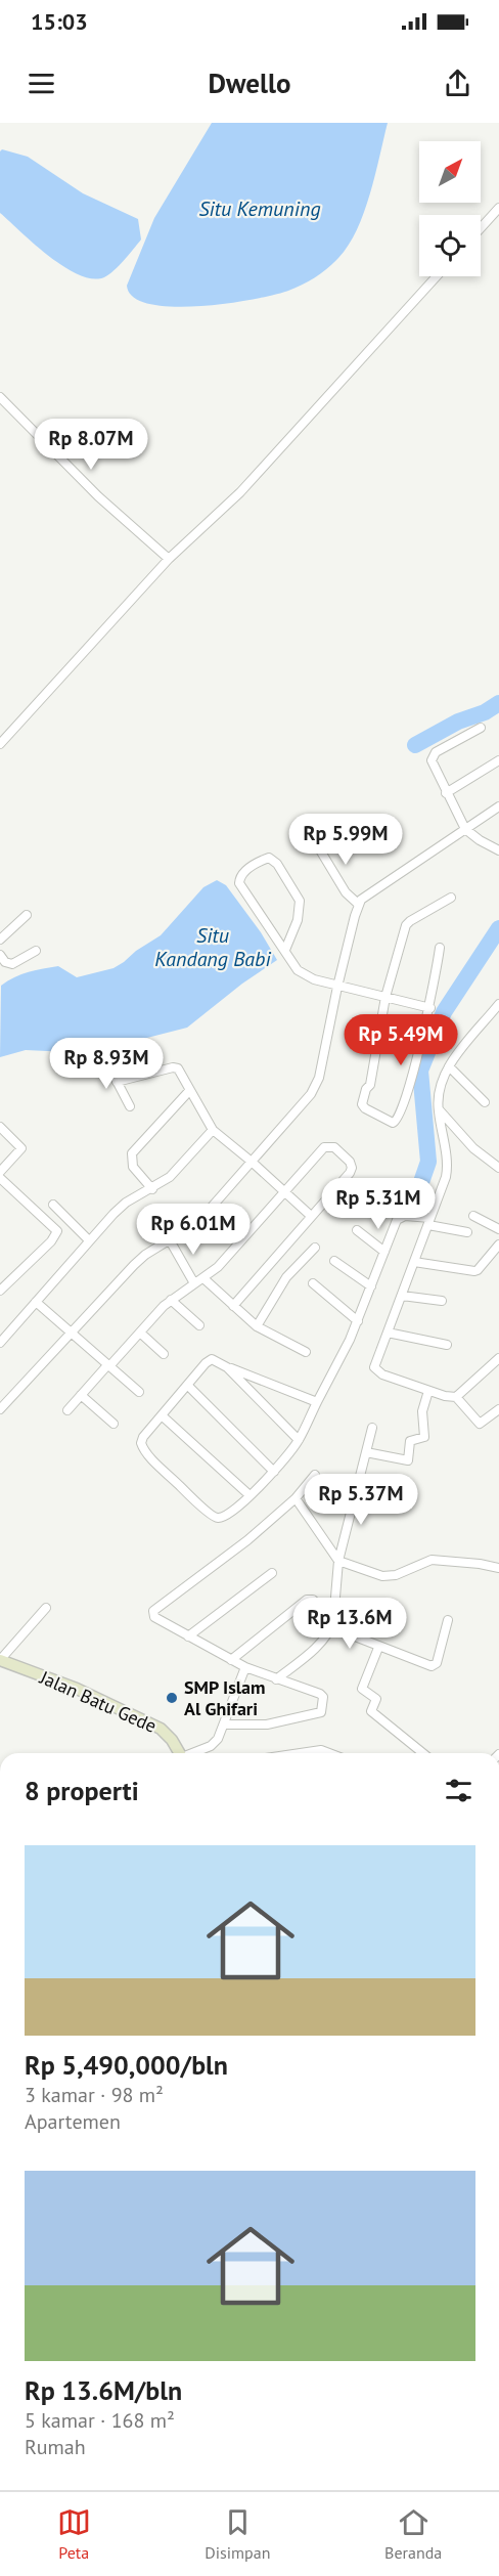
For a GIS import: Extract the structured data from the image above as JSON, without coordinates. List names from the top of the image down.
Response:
{
  "streets": {
    "street": ["Jalan Batu Gede"]
  },
  "water": ["Situ Kemuning", "Situ Kandang Babi"],
  "places": ["SMP Islam Al Ghifari"],
  "north": "top right",
  "page": {
    "status": "15:03",
    "header": "Dwello",
    "price": [
      "Rp 8.07M",
      "Rp 5.99M",
      "Rp 5.49M",
      "Rp 8.93M",
      "Rp 5.31M",
      "Rp 6.01M",
      "Rp 5.37M",
      "Rp 13.6M"
    ],
    "heading": "8 properti",
    "list": [
      {
        "name": "Rp 5,490,000/bln",
        "note": "3 kamar · 98 m² · Apartemen"
      },
      {
        "name": "Rp 13.6M/bln",
        "note": "5 kamar · 168 m² · Rumah"
      }
    ],
    "tabs": ["Peta", "Disimpan", "Beranda"]
  }
}
